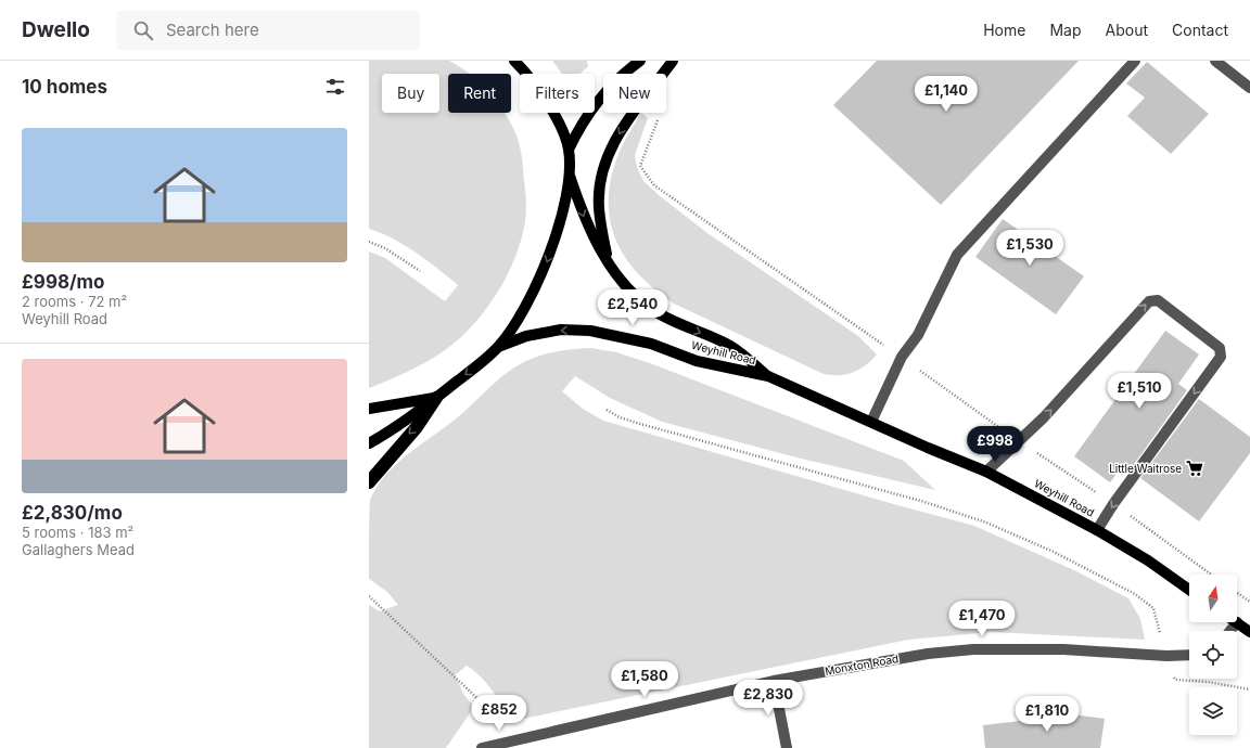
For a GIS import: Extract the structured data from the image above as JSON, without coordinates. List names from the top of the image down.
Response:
{
  "streets": {
    "main road": ["Weyhill Road"],
    "street": ["Monxton Road"]
  },
  "places": {
    "supermarket": ["Little Waitrose"]
  },
  "north": "top",
  "page": {
    "header": "Dwello",
    "search": "Search here",
    "nav": [
      "Home",
      "Map",
      "About",
      "Contact"
    ],
    "heading": "10 homes",
    "chip": [
      "Buy",
      "Rent",
      "Filters",
      "New"
    ],
    "price": [
      "£1,140",
      "£1,530",
      "£2,540",
      "£1,510",
      "£998",
      "£1,470",
      "£1,580",
      "£2,830",
      "£852",
      "£1,810"
    ],
    "list": [
      {
        "name": "£998/mo",
        "note": "2 rooms · 72 m² · Weyhill Road"
      },
      {
        "name": "£2,830/mo",
        "note": "5 rooms · 183 m² · Gallaghers Mead"
      }
    ]
  }
}
